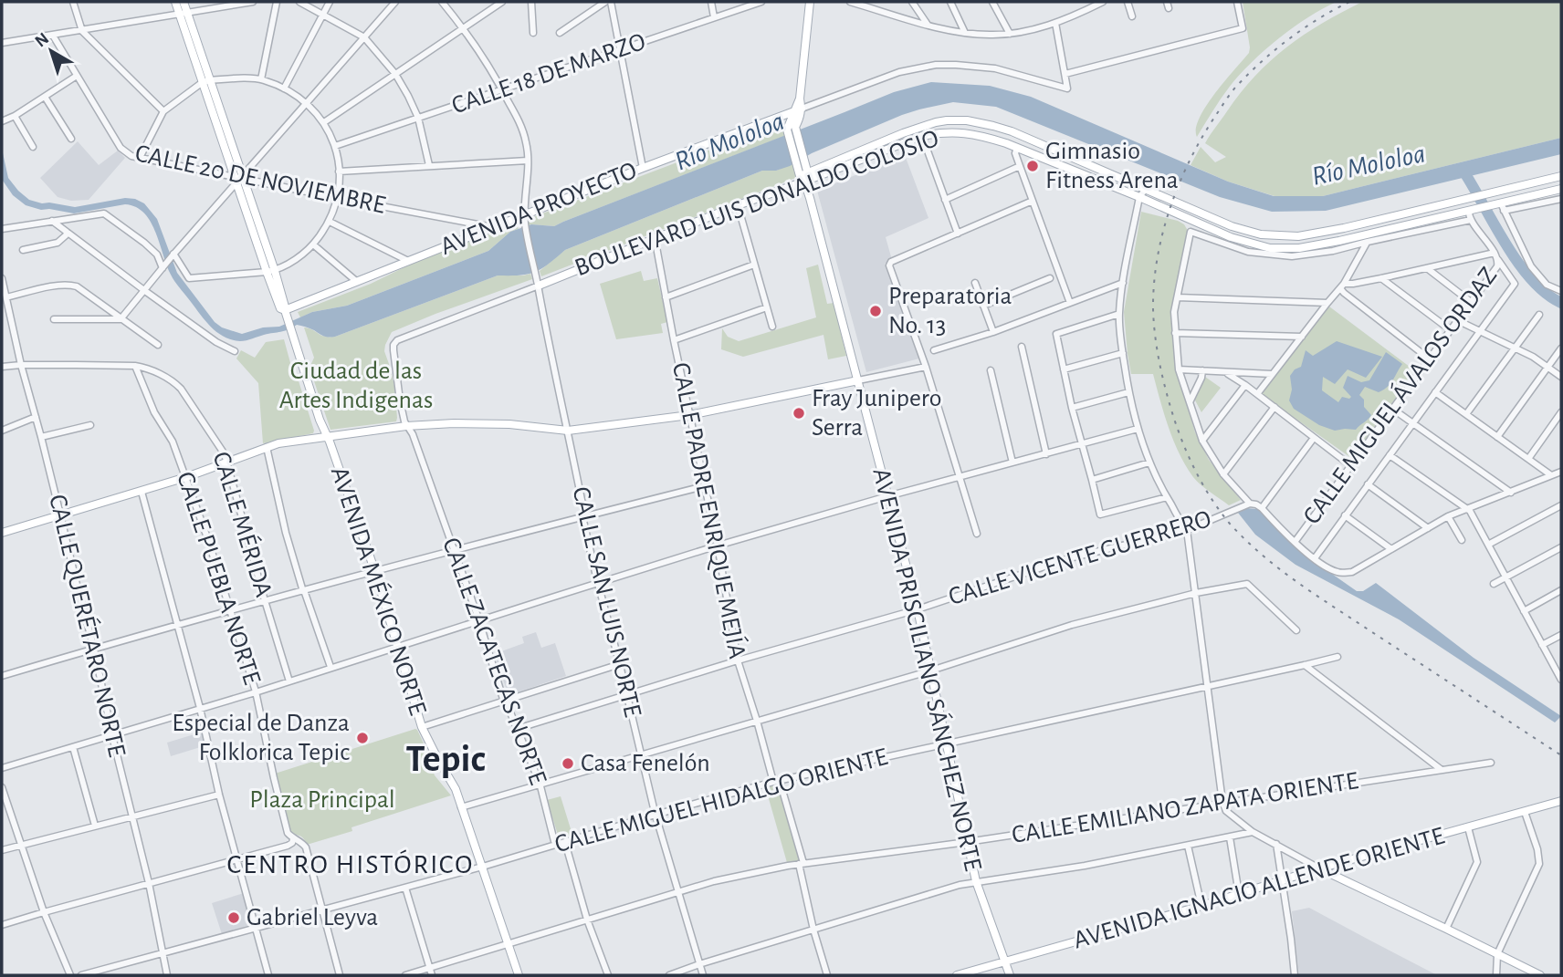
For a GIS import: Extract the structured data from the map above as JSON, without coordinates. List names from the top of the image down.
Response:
{
  "streets": {
    "main road": [
      "BOULEVARD LUIS DONALDO COLOSIO",
      "AVENIDA PROYECTO",
      "AVENIDA MÉXICO NORTE",
      "AVENIDA PRISCILIANO SÁNCHEZ NORTE",
      "AVENIDA IGNACIO ALLENDE ORIENTE"
    ],
    "street": [
      "CALLE 18 DE MARZO",
      "CALLE 20 DE NOVIEMBRE",
      "CALLE MIGUEL ÁVALOS ORDAZ",
      "CALLE PADRE ENRIQUE MEJÍA",
      "CALLE MÉRIDA",
      "CALLE VICENTE GUERRERO",
      "CALLE PUEBLA NORTE",
      "CALLE SAN LUIS NORTE",
      "CALLE QUERÉTARO NORTE",
      "CALLE ZACATECAS NORTE",
      "CALLE MIGUEL HIDALGO ORIENTE",
      "CALLE EMILIANO ZAPATA ORIENTE"
    ]
  },
  "crossings": [
    ["CALLE 18 DE MARZO", "CALLE SAN LUIS NORTE"],
    ["CALLE 20 DE NOVIEMBRE", "AVENIDA PROYECTO"],
    ["CALLE 20 DE NOVIEMBRE", "AVENIDA MÉXICO NORTE"],
    ["BOULEVARD LUIS DONALDO COLOSIO", "CALLE MIGUEL ÁVALOS ORDAZ"],
    ["BOULEVARD LUIS DONALDO COLOSIO", "CALLE PADRE ENRIQUE MEJÍA"],
    ["BOULEVARD LUIS DONALDO COLOSIO", "CALLE SAN LUIS NORTE"],
    ["BOULEVARD LUIS DONALDO COLOSIO", "CALLE ZACATECAS NORTE"],
    ["BOULEVARD LUIS DONALDO COLOSIO", "AVENIDA PRISCILIANO SÁNCHEZ NORTE"],
    ["AVENIDA PROYECTO", "AVENIDA MÉXICO NORTE"],
    ["AVENIDA PROYECTO", "CALLE SAN LUIS NORTE"],
    ["AVENIDA PROYECTO", "AVENIDA PRISCILIANO SÁNCHEZ NORTE"],
    ["CALLE PADRE ENRIQUE MEJÍA", "CALLE VICENTE GUERRERO"],
    ["CALLE PADRE ENRIQUE MEJÍA", "CALLE MIGUEL HIDALGO ORIENTE"],
    ["CALLE PADRE ENRIQUE MEJÍA", "CALLE EMILIANO ZAPATA ORIENTE"],
    ["CALLE MÉRIDA", "CALLE PUEBLA NORTE"],
    ["CALLE VICENTE GUERRERO", "CALLE SAN LUIS NORTE"],
    ["CALLE VICENTE GUERRERO", "CALLE ZACATECAS NORTE"],
    ["CALLE VICENTE GUERRERO", "AVENIDA PRISCILIANO SÁNCHEZ NORTE"],
    ["CALLE PUEBLA NORTE", "CALLE MIGUEL HIDALGO ORIENTE"],
    ["AVENIDA MÉXICO NORTE", "CALLE MIGUEL HIDALGO ORIENTE"],
    ["AVENIDA MÉXICO NORTE", "CALLE EMILIANO ZAPATA ORIENTE"],
    ["CALLE SAN LUIS NORTE", "CALLE MIGUEL HIDALGO ORIENTE"],
    ["CALLE SAN LUIS NORTE", "CALLE EMILIANO ZAPATA ORIENTE"],
    ["CALLE QUERÉTARO NORTE", "CALLE MIGUEL HIDALGO ORIENTE"],
    ["CALLE ZACATECAS NORTE", "CALLE MIGUEL HIDALGO ORIENTE"],
    ["CALLE ZACATECAS NORTE", "CALLE EMILIANO ZAPATA ORIENTE"],
    ["AVENIDA PRISCILIANO SÁNCHEZ NORTE", "CALLE MIGUEL HIDALGO ORIENTE"],
    ["AVENIDA PRISCILIANO SÁNCHEZ NORTE", "CALLE EMILIANO ZAPATA ORIENTE"],
    ["AVENIDA PRISCILIANO SÁNCHEZ NORTE", "AVENIDA IGNACIO ALLENDE ORIENTE"]
  ],
  "districts": ["Tepic", "CENTRO HISTÓRICO"],
  "water": ["Río Mololoa"],
  "parks": ["Ciudad de las Artes Indigenas", "Plaza Principal"],
  "places": [
    "Gimnasio Fitness Arena",
    "Preparatoria No. 13",
    "Fray Junipero Serra",
    "Especial de Danza Folklorica Tepic",
    "Casa Fenelón",
    "Gabriel Leyva"
  ],
  "north": "top left"
}
